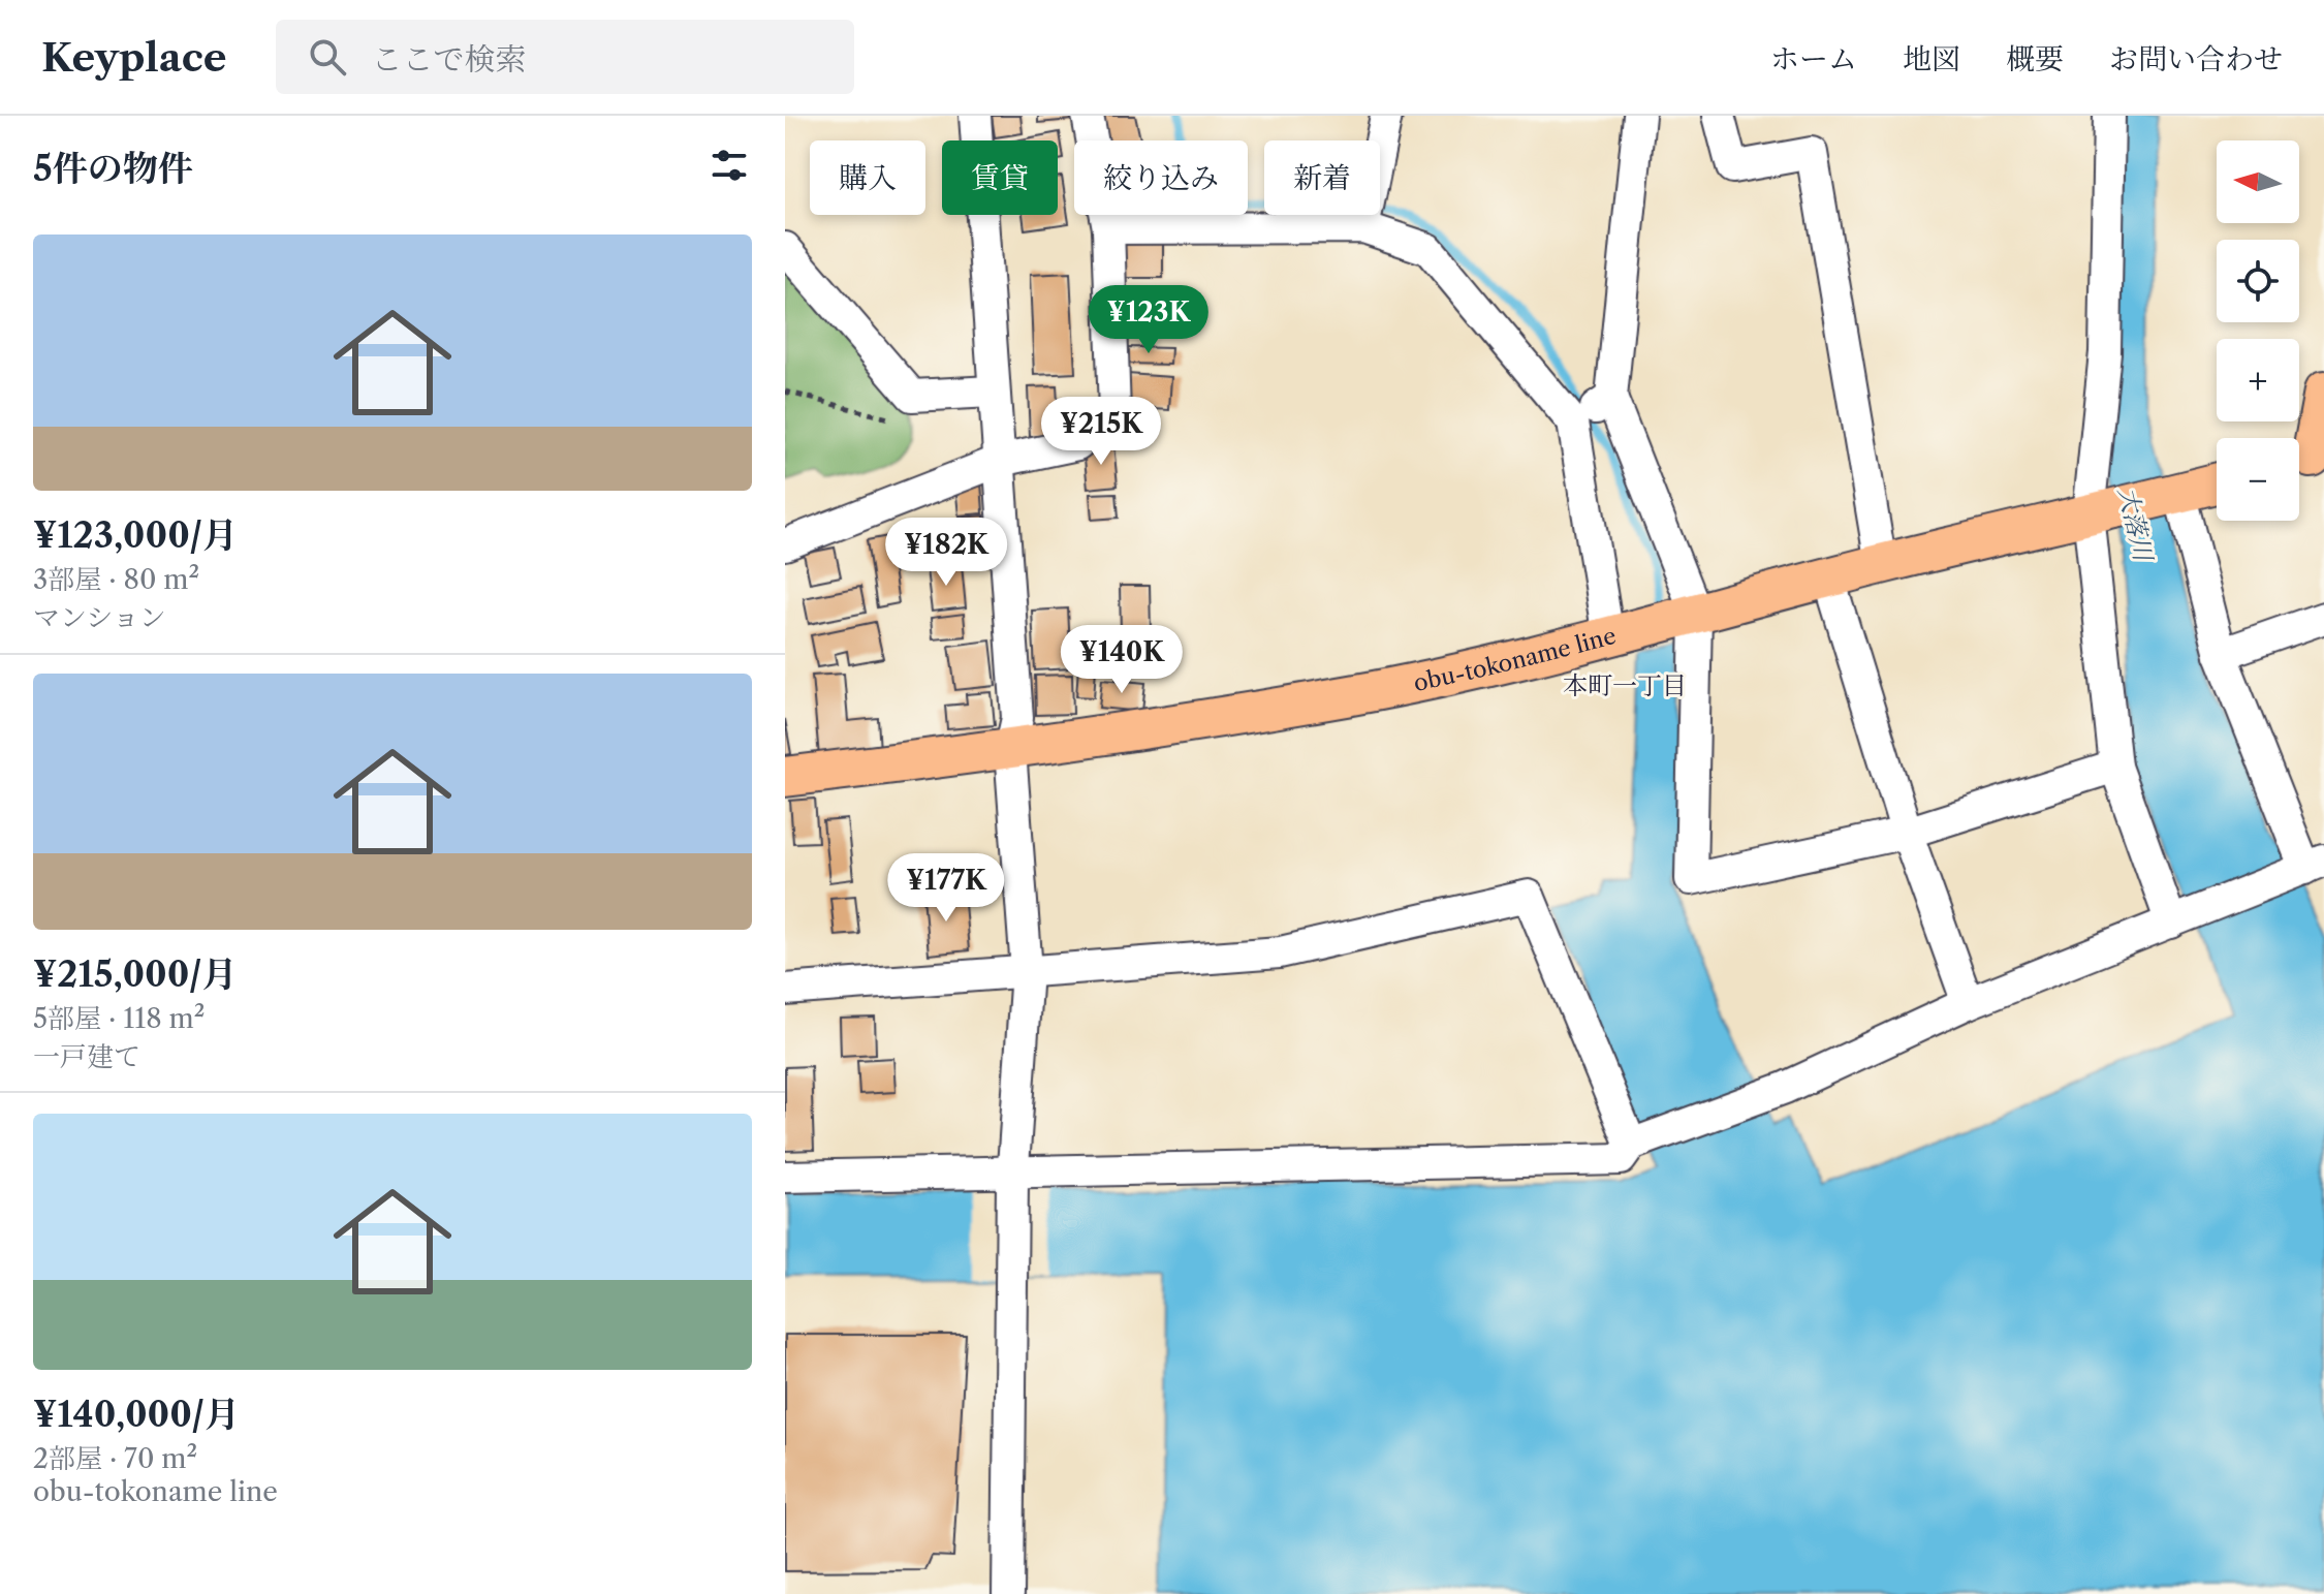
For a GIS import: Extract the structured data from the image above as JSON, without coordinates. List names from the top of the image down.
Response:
{
  "streets": {
    "main road": ["obu-tokoname line"]
  },
  "districts": ["本町一丁目"],
  "water": ["大落川"],
  "north": "left",
  "page": {
    "header": "Keyplace",
    "search": "ここで検索",
    "nav": [
      "ホーム",
      "地図",
      "概要",
      "お問い合わせ"
    ],
    "heading": "5件の物件",
    "map_buttons": ["+", "−"],
    "chip": [
      "購入",
      "賃貸",
      "絞り込み",
      "新着"
    ],
    "list": [
      {
        "name": "¥123,000/月",
        "note": "3部屋 · 80 m² · マンション"
      },
      {
        "name": "¥215,000/月",
        "note": "5部屋 · 118 m² · 一戸建て"
      },
      {
        "name": "¥140,000/月",
        "note": "2部屋 · 70 m² · obu-tokoname line"
      }
    ],
    "price": [
      "¥123K",
      "¥215K",
      "¥182K",
      "¥140K",
      "¥177K"
    ]
  }
}
